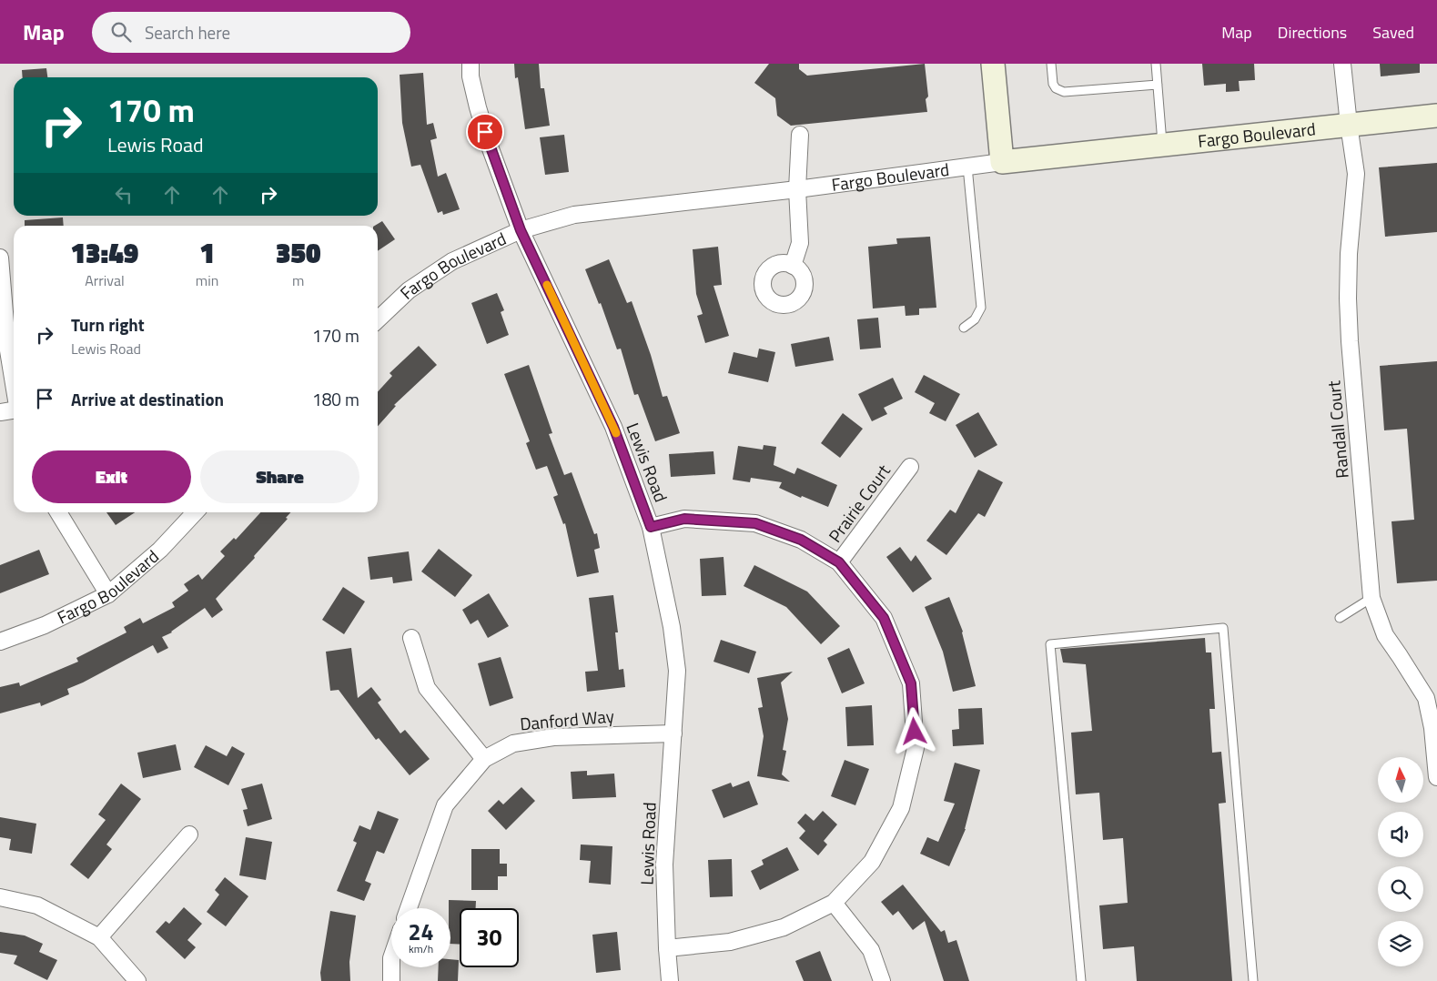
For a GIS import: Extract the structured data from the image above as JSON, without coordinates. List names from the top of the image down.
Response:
{
  "streets": {
    "main road": ["Fargo Boulevard"],
    "street": [
      "Randall Court",
      "Lewis Road",
      "Prairie Court",
      "Danford Way"
    ]
  },
  "crossings": [
    ["Fargo Boulevard", "Randall Court"],
    ["Fargo Boulevard", "Lewis Road"],
    ["Lewis Road", "Danford Way"]
  ],
  "north": "top",
  "page": {
    "header": "Map",
    "search": "Search here",
    "nav": ["Map", "Directions", "Saved"],
    "turn": ["170 m", "Lewis Road"],
    "eta": [
      "13:49",
      "Arrival",
      "1",
      "min",
      "350",
      "m"
    ],
    "list": [
      {
        "name": "Turn right",
        "note": "Lewis Road",
        "value": "170 m"
      },
      {
        "name": "Arrive at destination",
        "value": "180 m"
      }
    ],
    "buttons": ["Exit", "Share"],
    "speed": "24 km/h",
    "limit": "30"
  }
}
